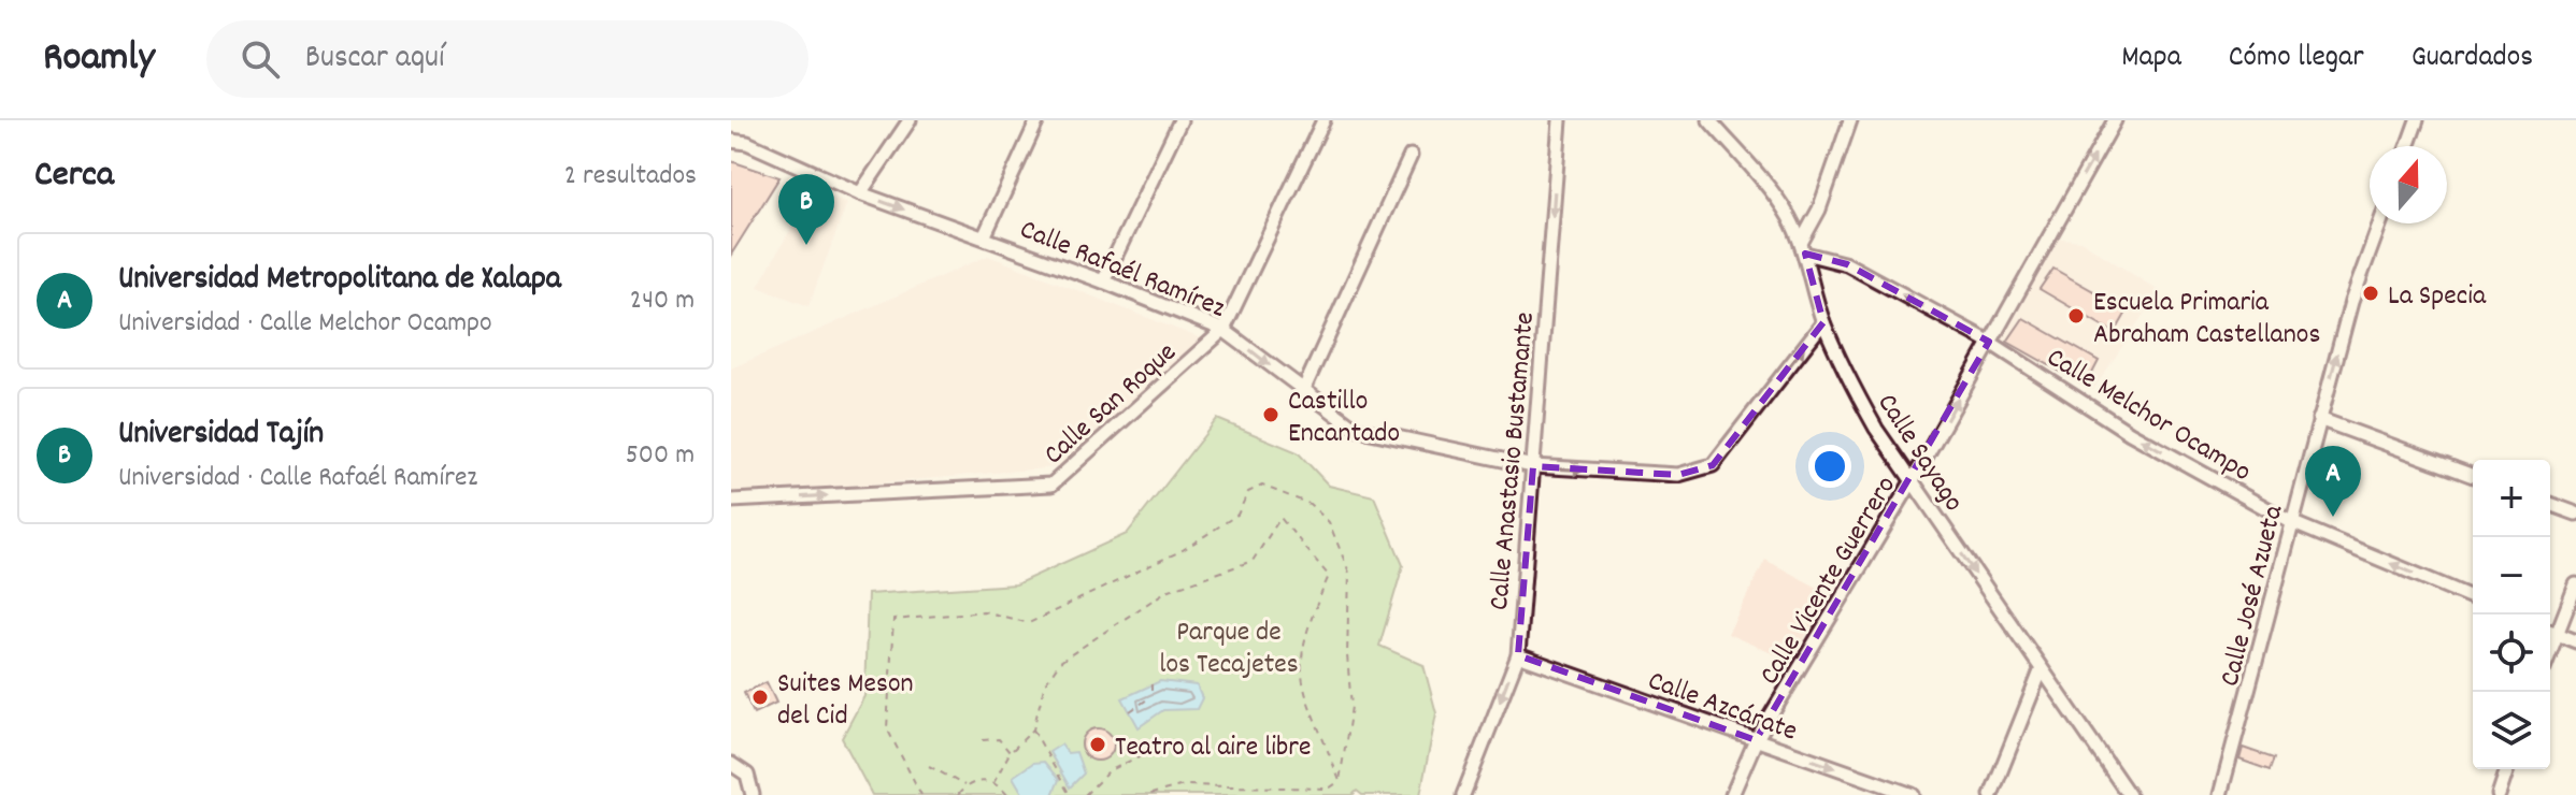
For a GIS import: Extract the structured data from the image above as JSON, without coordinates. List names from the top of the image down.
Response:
{
  "streets": {
    "street": [
      "Calle Rafaél Ramírez",
      "Calle San Roque",
      "Calle Melchor Ocampo",
      "Calle Sayago",
      "Calle Anastasio Bustamante",
      "Calle Vicente Guerrero",
      "Calle José Azueta",
      "Calle Azcárate"
    ]
  },
  "crossings": [
    ["Calle Rafaél Ramírez", "Calle San Roque"],
    ["Calle Rafaél Ramírez", "Calle Sayago"],
    ["Calle Rafaél Ramírez", "Calle Anastasio Bustamante"],
    ["Calle Melchor Ocampo", "Calle Sayago"],
    ["Calle Melchor Ocampo", "Calle Vicente Guerrero"],
    ["Calle Melchor Ocampo", "Calle José Azueta"],
    ["Calle Sayago", "Calle Vicente Guerrero"],
    ["Calle Anastasio Bustamante", "Calle Azcárate"],
    ["Calle Vicente Guerrero", "Calle Azcárate"]
  ],
  "one_way": [
    "Calle Rafaél Ramírez",
    "Calle San Roque",
    "Calle Melchor Ocampo",
    "Calle Anastasio Bustamante",
    "Calle Vicente Guerrero",
    "Calle Azcárate"
  ],
  "parks": ["Parque de los Tecajetes"],
  "places": [
    "La Specia",
    "Escuela Primaria Abraham Castellanos",
    "Castillo Encantado",
    "Suites Meson del Cid",
    "Teatro al aire libre"
  ],
  "north": "top",
  "page": {
    "header": "Roamly",
    "search": "Buscar aquí",
    "nav": ["Mapa", "Cómo llegar", "Guardados"],
    "heading": ["Cerca", "2 resultados"],
    "pins": ["B", "A"],
    "list": [
      {
        "mark": "A",
        "name": "Universidad Metropolitana de Xalapa",
        "note": "Universidad · Calle Melchor Ocampo",
        "value": "240 m"
      },
      {
        "mark": "B",
        "name": "Universidad Tajín",
        "note": "Universidad · Calle Rafaél Ramírez",
        "value": "500 m"
      }
    ],
    "map_buttons": ["+", "−"]
  }
}
